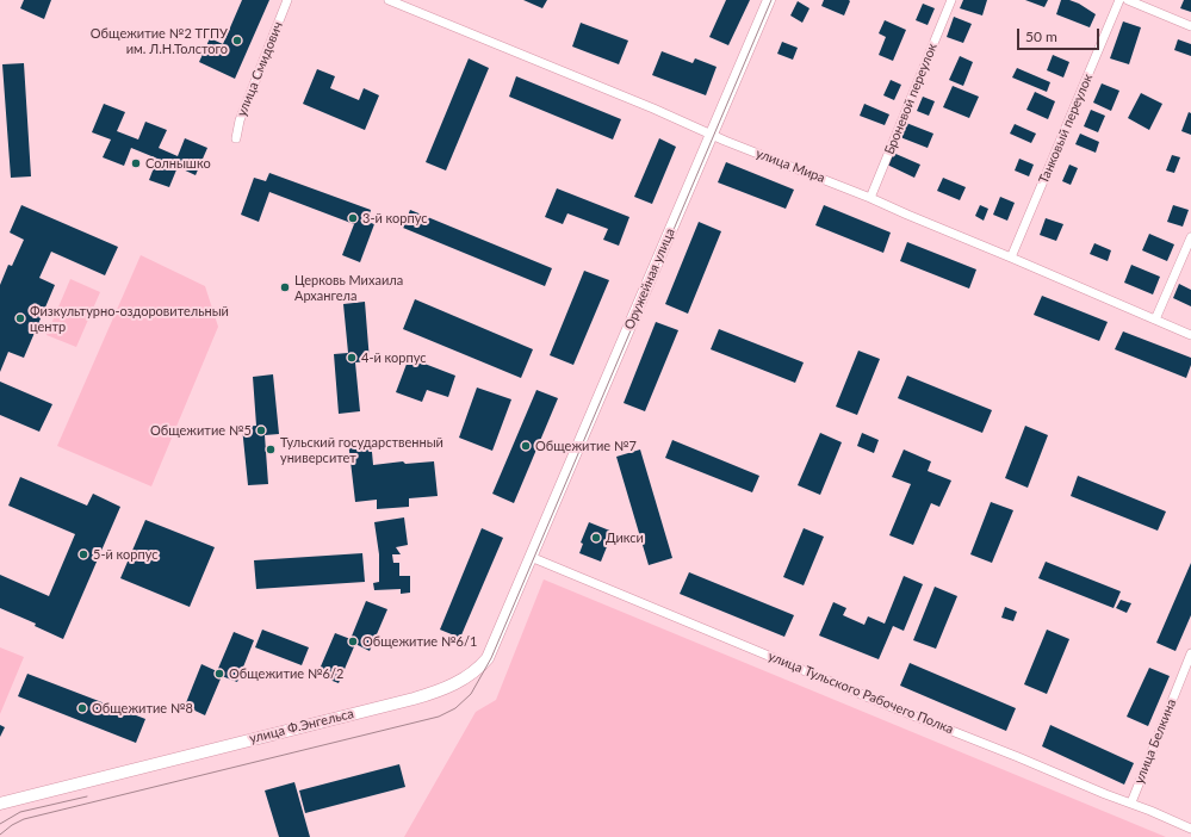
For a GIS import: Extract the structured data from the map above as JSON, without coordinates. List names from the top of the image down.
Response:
{
  "streets": {
    "street": [
      "улица Смидович",
      "Броневой переулок",
      "Танковый переулок",
      "улица Мира",
      "Оружейная улица",
      "улица Тульского Рабочего Полка",
      "улица Ф.Энгельса",
      "улица Белкина"
    ]
  },
  "crossings": [
    ["Броневой переулок", "улица Мира"],
    ["Танковый переулок", "улица Мира"],
    ["улица Мира", "Оружейная улица"],
    ["Оружейная улица", "улица Тульского Рабочего Полка"],
    ["Оружейная улица", "улица Ф.Энгельса"],
    ["улица Тульского Рабочего Полка", "улица Ф.Энгельса"],
    ["улица Тульского Рабочего Полка", "улица Белкина"]
  ],
  "places": [
    "Общежитие №2 ТГПУ им. Л.Н.Толстого",
    "Солнышко",
    "3-й корпус",
    "Церковь Михаила Архангела",
    "Физкультурно-оздоровительный центр",
    "4-й корпус",
    "Общежитие №5",
    "Общежитие №7",
    "Тульский государственный университет",
    "Дикси",
    "5-й корпус",
    "Общежитие №6/1",
    "Общежитие №6/2",
    "Общежитие №8"
  ],
  "scale_bar": "50 m"
}
